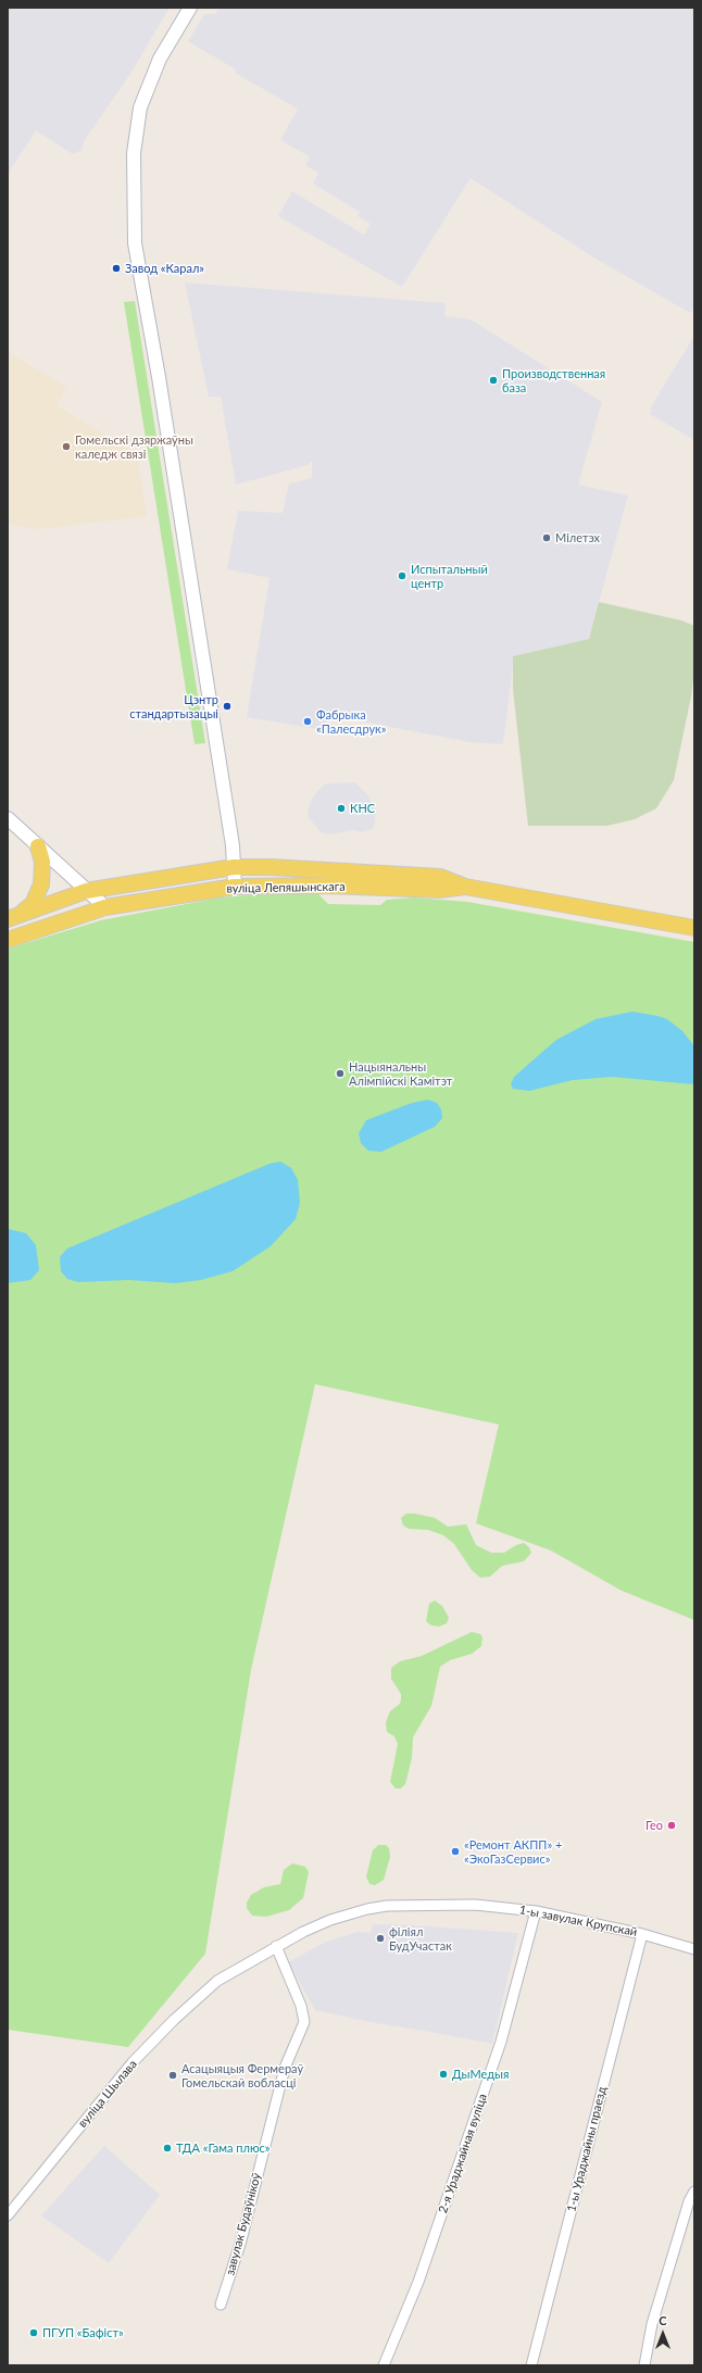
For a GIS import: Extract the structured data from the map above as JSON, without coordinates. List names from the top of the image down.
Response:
{
  "streets": {
    "main road": ["вуліца Лепяшынскага"],
    "street": [
      "1-ы завулак Крупскай",
      "вуліца Шылава",
      "1-ы Ураджайны праезд",
      "2-я Ураджайная вуліца",
      "завулак Будаўнікоў"
    ]
  },
  "crossings": [
    ["1-ы завулак Крупскай", "вуліца Шылава"],
    ["1-ы завулак Крупскай", "1-ы Ураджайны праезд"],
    ["1-ы завулак Крупскай", "2-я Ураджайная вуліца"],
    ["1-ы завулак Крупскай", "завулак Будаўнікоў"]
  ],
  "places": [
    "Завод «Карал»",
    "Производственная база",
    "Гомельскі дзяржаўны каледж связі",
    "Мілетэх",
    "Испытальный центр",
    "Цэнтр стандартызацыі",
    "Фабрыка «Палесдрук»",
    "КНС",
    "Нацыянальны Алімпійскі Камітэт",
    "Гео",
    "«Ремонт АКПП» + «ЭкоГазСервис»",
    "філіял БудУчастак",
    "ДыМедыя",
    "Асацыяцыя Фермераў Гомельскай вобласці",
    "ТДА «Гама плюс»",
    "ПГУП «Бафіст»"
  ],
  "north": "top"
}
